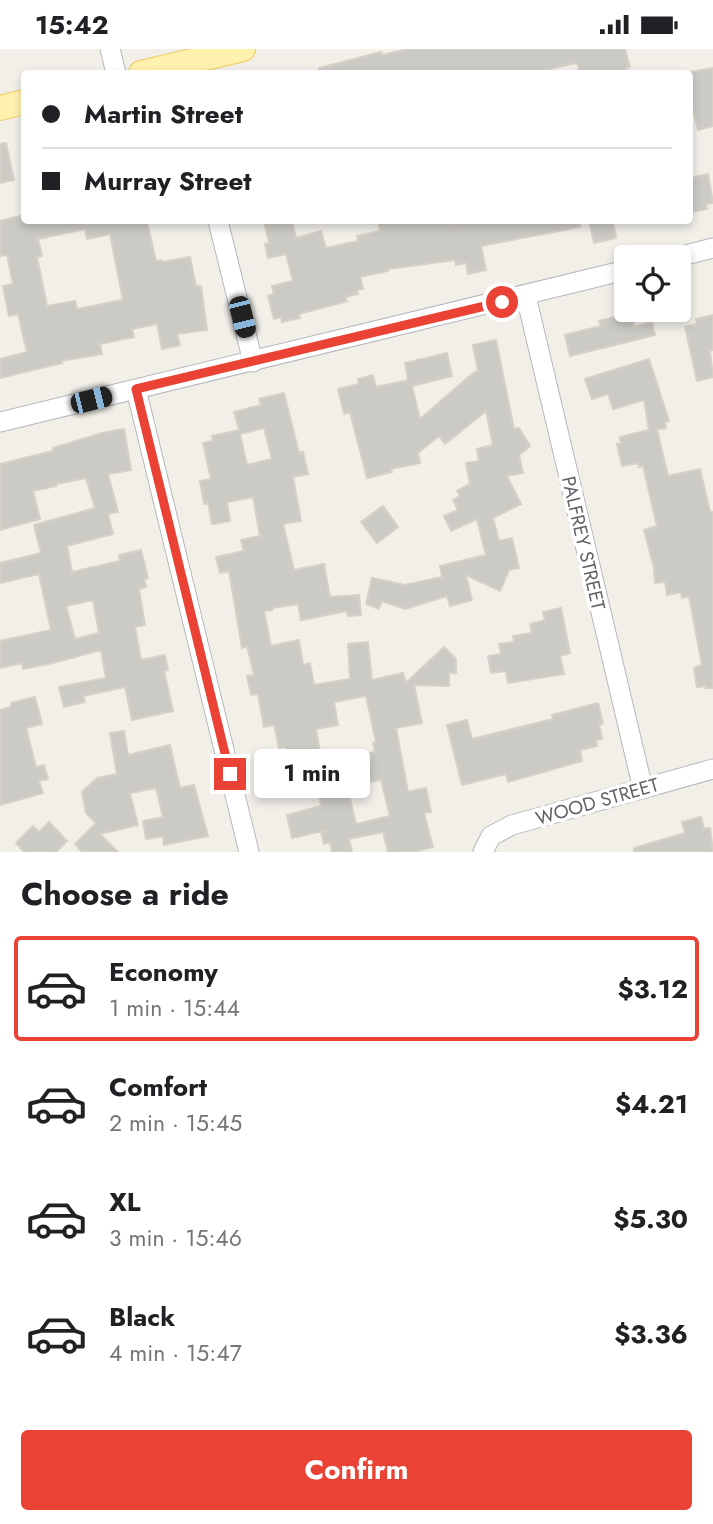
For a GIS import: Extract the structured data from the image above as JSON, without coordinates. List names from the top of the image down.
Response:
{
  "streets": {
    "street": ["PALFREY STREET", "WOOD STREET"]
  },
  "crossings": [
    ["PALFREY STREET", "WOOD STREET"]
  ],
  "page": {
    "status": "15:42",
    "banner": ["Martin Street", "Murray Street"],
    "bubble": "1 min",
    "heading": "Choose a ride",
    "list": [
      {
        "name": "Economy",
        "note": "1 min · 15:44",
        "value": "$3.12"
      },
      {
        "name": "Comfort",
        "note": "2 min · 15:45",
        "value": "$4.21"
      },
      {
        "name": "XL",
        "note": "3 min · 15:46",
        "value": "$5.30"
      },
      {
        "name": "Black",
        "note": "4 min · 15:47",
        "value": "$3.36"
      }
    ],
    "buttons": "Confirm"
  }
}
